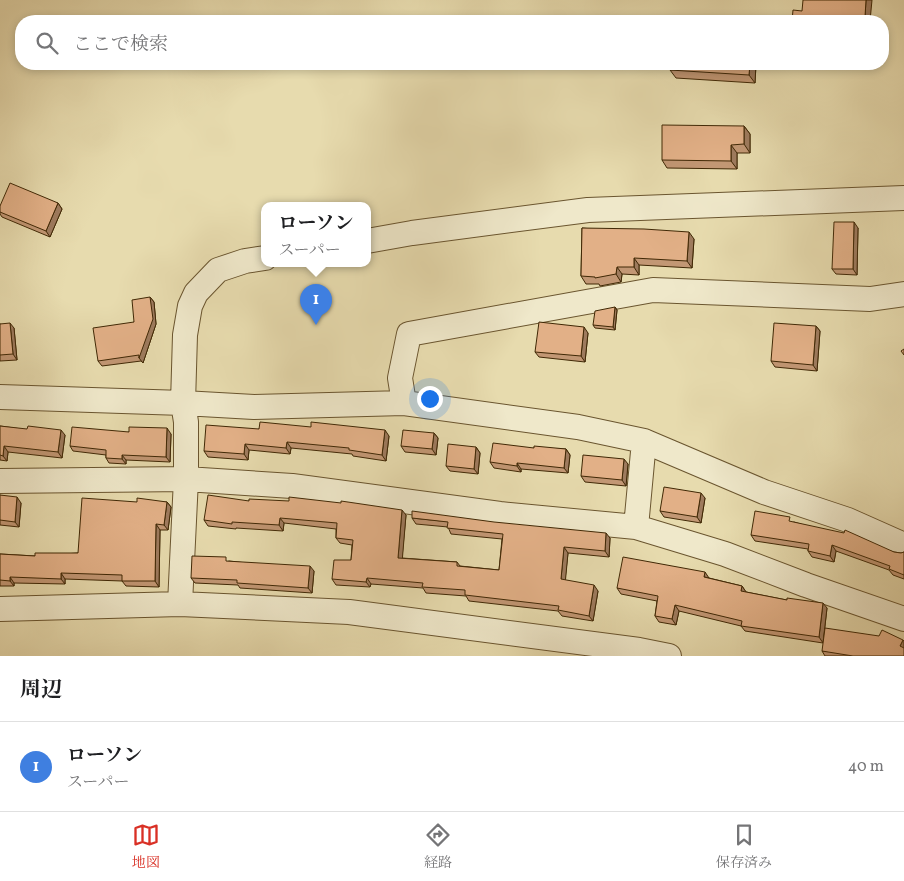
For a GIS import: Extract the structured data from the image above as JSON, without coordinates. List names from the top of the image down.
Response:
{
  "page": {
    "search": "ここで検索",
    "popup": ["ローソン", "スーパー"],
    "pins": "1",
    "heading": "周辺",
    "list": [
      {
        "mark": "1",
        "name": "ローソン",
        "note": "スーパー",
        "value": "40 m"
      }
    ],
    "nav": ["地図", "経路", "保存済み"]
  }
}
